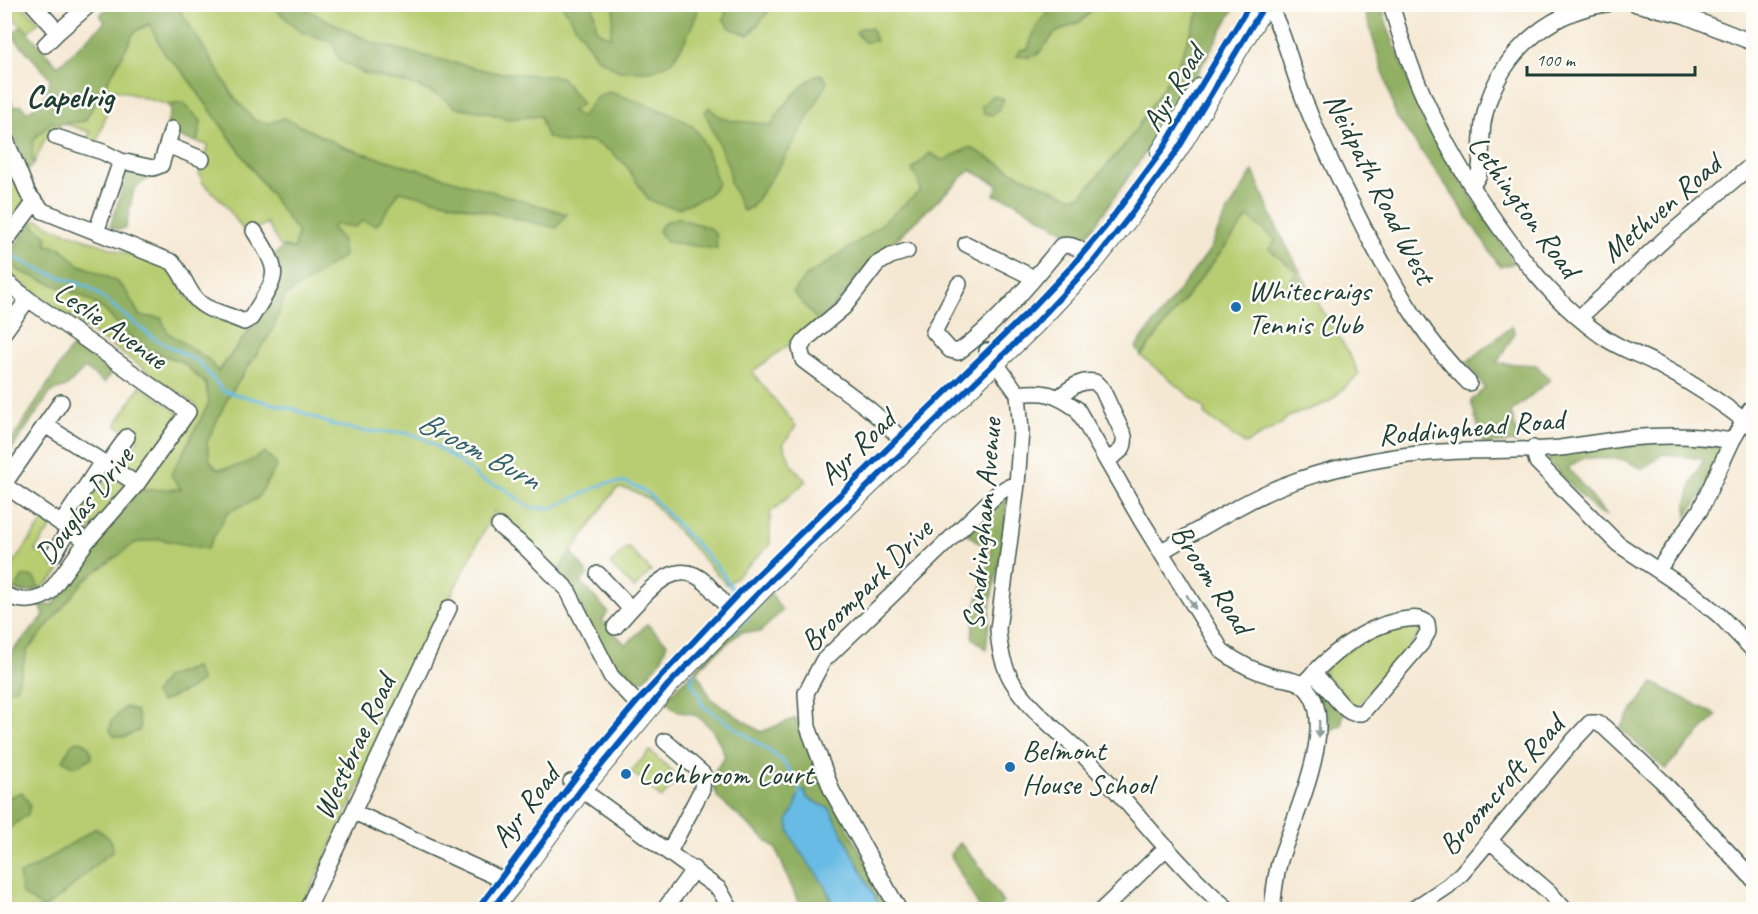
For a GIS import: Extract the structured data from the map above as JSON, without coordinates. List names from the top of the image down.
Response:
{
  "streets": {
    "main road": ["Ayr Road"],
    "street": [
      "Neidpath Road West",
      "Lethington Road",
      "Methven Road",
      "Leslie Avenue",
      "Roddinghead Road",
      "Douglas Drive",
      "Sandringham Avenue",
      "Broom Road",
      "Broompark Drive",
      "Westbrae Road",
      "Broomcroft Road"
    ]
  },
  "crossings": [
    ["Ayr Road", "Neidpath Road West"],
    ["Ayr Road", "Sandringham Avenue"],
    ["Lethington Road", "Methven Road"],
    ["Leslie Avenue", "Douglas Drive"],
    ["Roddinghead Road", "Broom Road"],
    ["Sandringham Avenue", "Broompark Drive"]
  ],
  "one_way": ["Broom Road"],
  "districts": ["Capelrig"],
  "water": ["Broom Burn"],
  "places": ["Whitecraigs Tennis Club", "Belmont House School", "Lochbroom Court"],
  "scale_bar": "100 m"
}
